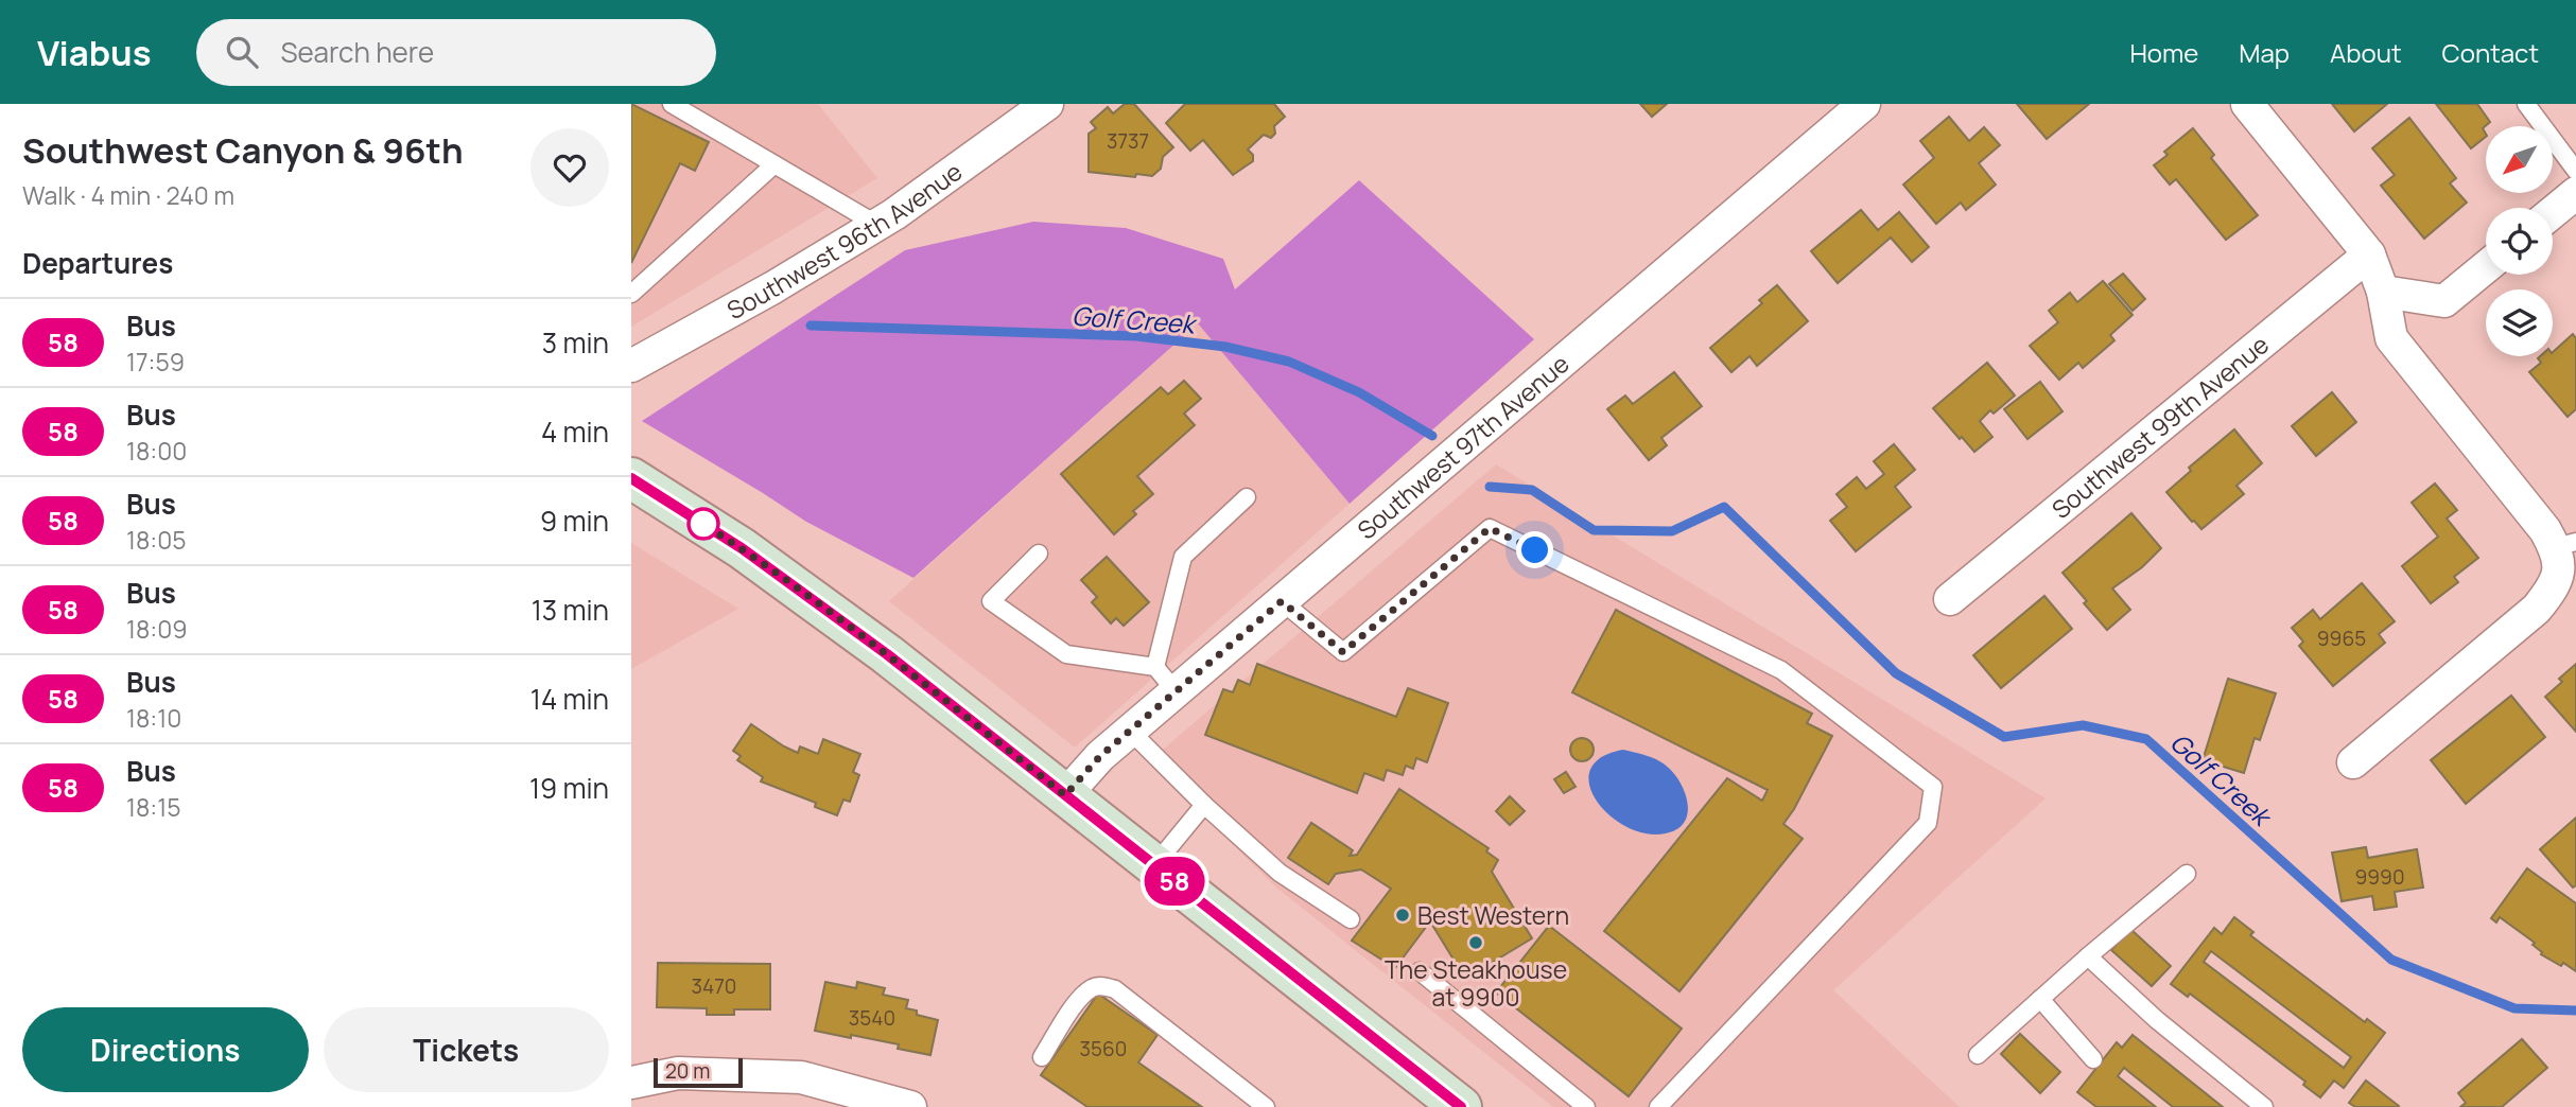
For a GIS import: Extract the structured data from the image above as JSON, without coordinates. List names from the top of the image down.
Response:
{
  "streets": {
    "street": ["Southwest 96th Avenue", "Southwest 99th Avenue", "Southwest 97th Avenue"]
  },
  "water": ["Golf Creek"],
  "places": ["Best Western", "The Steakhouse at 9900"],
  "lines": ["bus line 58"],
  "house_numbers": [
    "3737",
    "9965",
    "9990",
    "3470",
    "3540",
    "3560"
  ],
  "scale_bar": "20 m",
  "north": "bottom left",
  "page": {
    "header": "Viabus",
    "search": "Search here",
    "nav": [
      "Home",
      "Map",
      "About",
      "Contact"
    ],
    "heading": [
      ["Southwest Canyon & 96th", "Walk · 4 min · 240 m"],
      "Departures"
    ],
    "on_map": "58",
    "list": [
      {
        "mark": "58",
        "name": "Bus",
        "note": "17:59",
        "value": "3 min"
      },
      {
        "mark": "58",
        "name": "Bus",
        "note": "18:00",
        "value": "4 min"
      },
      {
        "mark": "58",
        "name": "Bus",
        "note": "18:05",
        "value": "9 min"
      },
      {
        "mark": "58",
        "name": "Bus",
        "note": "18:09",
        "value": "13 min"
      },
      {
        "mark": "58",
        "name": "Bus",
        "note": "18:10",
        "value": "14 min"
      },
      {
        "mark": "58",
        "name": "Bus",
        "note": "18:15",
        "value": "19 min"
      }
    ],
    "buttons": ["Directions", "Tickets"],
    "scale": "20 m"
  }
}
